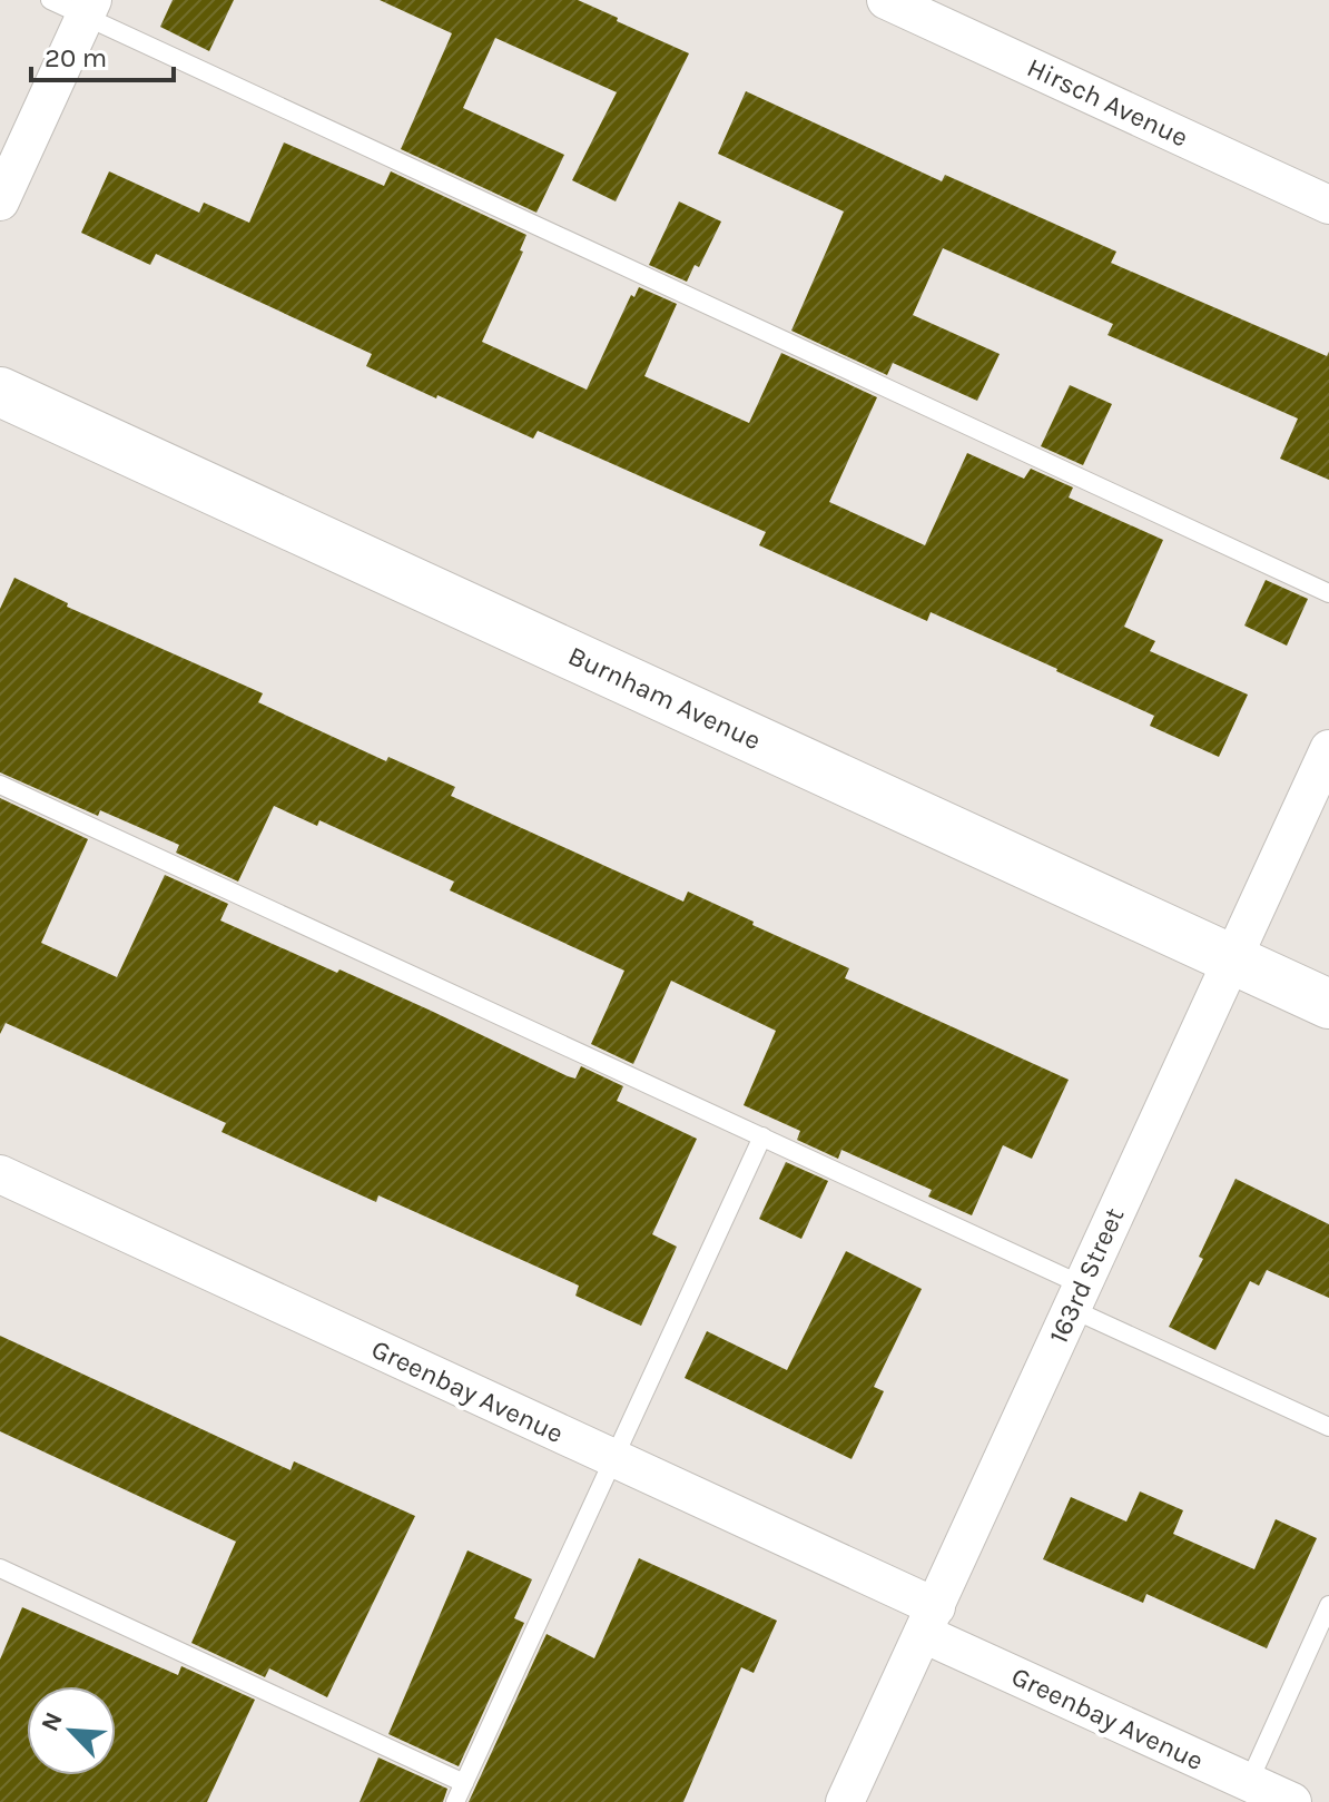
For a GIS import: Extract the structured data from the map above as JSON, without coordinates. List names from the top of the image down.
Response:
{
  "streets": {
    "main road": ["Burnham Avenue"],
    "street": ["Hirsch Avenue", "163rd Street", "Greenbay Avenue"]
  },
  "crossings": [
    ["Burnham Avenue", "163rd Street"],
    ["163rd Street", "Greenbay Avenue"]
  ],
  "scale_bar": "20 m",
  "north": "top left"
}
